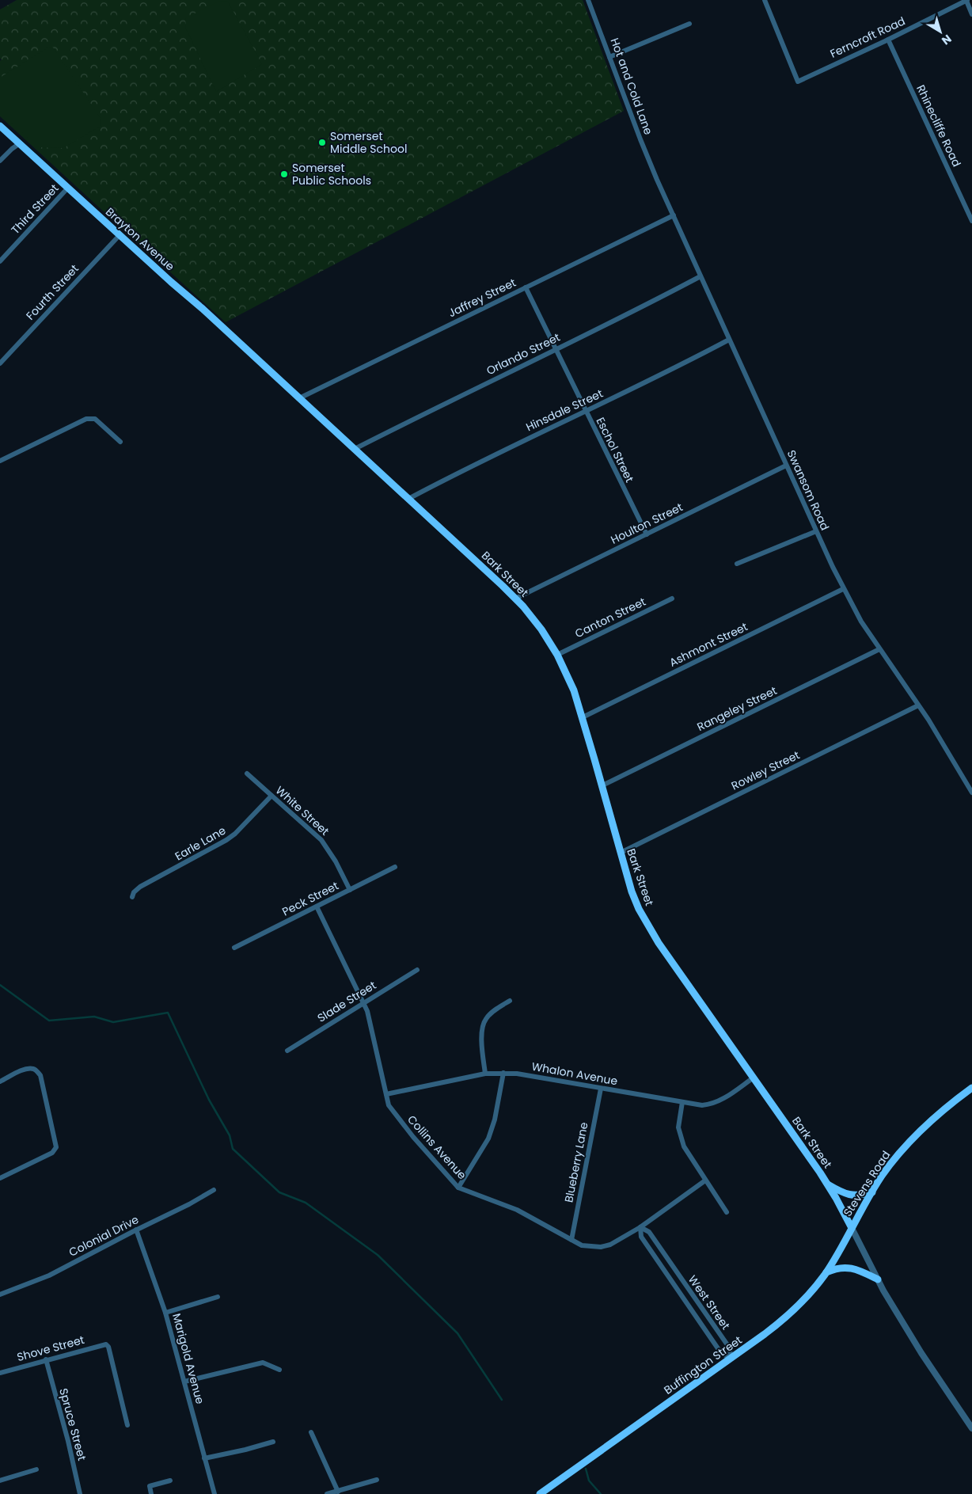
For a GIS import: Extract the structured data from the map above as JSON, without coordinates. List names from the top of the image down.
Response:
{
  "streets": {
    "main road": [
      "Brayton Avenue",
      "Bark Street",
      "Stevens Road",
      "Buffington Street"
    ],
    "street": [
      "Ferncroft Road",
      "Hot and Cold Lane",
      "Rhinecliffe Road",
      "Third Street",
      "Fourth Street",
      "Jaffrey Street",
      "Orlando Street",
      "Hinsdale Street",
      "Eschol Street",
      "Swansom Road",
      "Houlton Street",
      "Canton Street",
      "Ashmont Street",
      "Rangeley Street",
      "Rowley Street",
      "White Street",
      "Earle Lane",
      "Peck Street",
      "Slade Street",
      "Whalon Avenue",
      "Collins Avenue",
      "Blueberry Lane",
      "Colonial Drive",
      "West Street",
      "Shove Street",
      "Marigold Avenue",
      "Spruce Street"
    ]
  },
  "crossings": [
    ["Ferncroft Road", "Rhinecliffe Road"],
    ["Hot and Cold Lane", "Swansom Road"],
    ["Third Street", "Brayton Avenue"],
    ["Brayton Avenue", "Fourth Street"],
    ["Brayton Avenue", "Bark Street"],
    ["Jaffrey Street", "Eschol Street"],
    ["Jaffrey Street", "Swansom Road"],
    ["Jaffrey Street", "Bark Street"],
    ["Orlando Street", "Eschol Street"],
    ["Orlando Street", "Swansom Road"],
    ["Orlando Street", "Bark Street"],
    ["Hinsdale Street", "Eschol Street"],
    ["Hinsdale Street", "Swansom Road"],
    ["Hinsdale Street", "Bark Street"],
    ["Eschol Street", "Houlton Street"],
    ["Swansom Road", "Houlton Street"],
    ["Swansom Road", "Ashmont Street"],
    ["Swansom Road", "Rangeley Street"],
    ["Swansom Road", "Rowley Street"],
    ["Houlton Street", "Bark Street"],
    ["Bark Street", "Canton Street"],
    ["Bark Street", "Ashmont Street"],
    ["Bark Street", "Rangeley Street"],
    ["Bark Street", "Rowley Street"],
    ["Bark Street", "Whalon Avenue"],
    ["Bark Street", "Stevens Road"],
    ["Bark Street", "Buffington Street"],
    ["White Street", "Earle Lane"],
    ["White Street", "Peck Street"],
    ["Peck Street", "Collins Avenue"],
    ["Slade Street", "Collins Avenue"],
    ["Whalon Avenue", "Collins Avenue"],
    ["Whalon Avenue", "Blueberry Lane"],
    ["Collins Avenue", "Blueberry Lane"],
    ["Collins Avenue", "West Street"],
    ["Stevens Road", "Buffington Street"],
    ["Colonial Drive", "Marigold Avenue"],
    ["West Street", "Buffington Street"],
    ["Shove Street", "Spruce Street"]
  ],
  "places": ["Somerset Middle School", "Somerset Public Schools"],
  "north": "bottom right"
}
